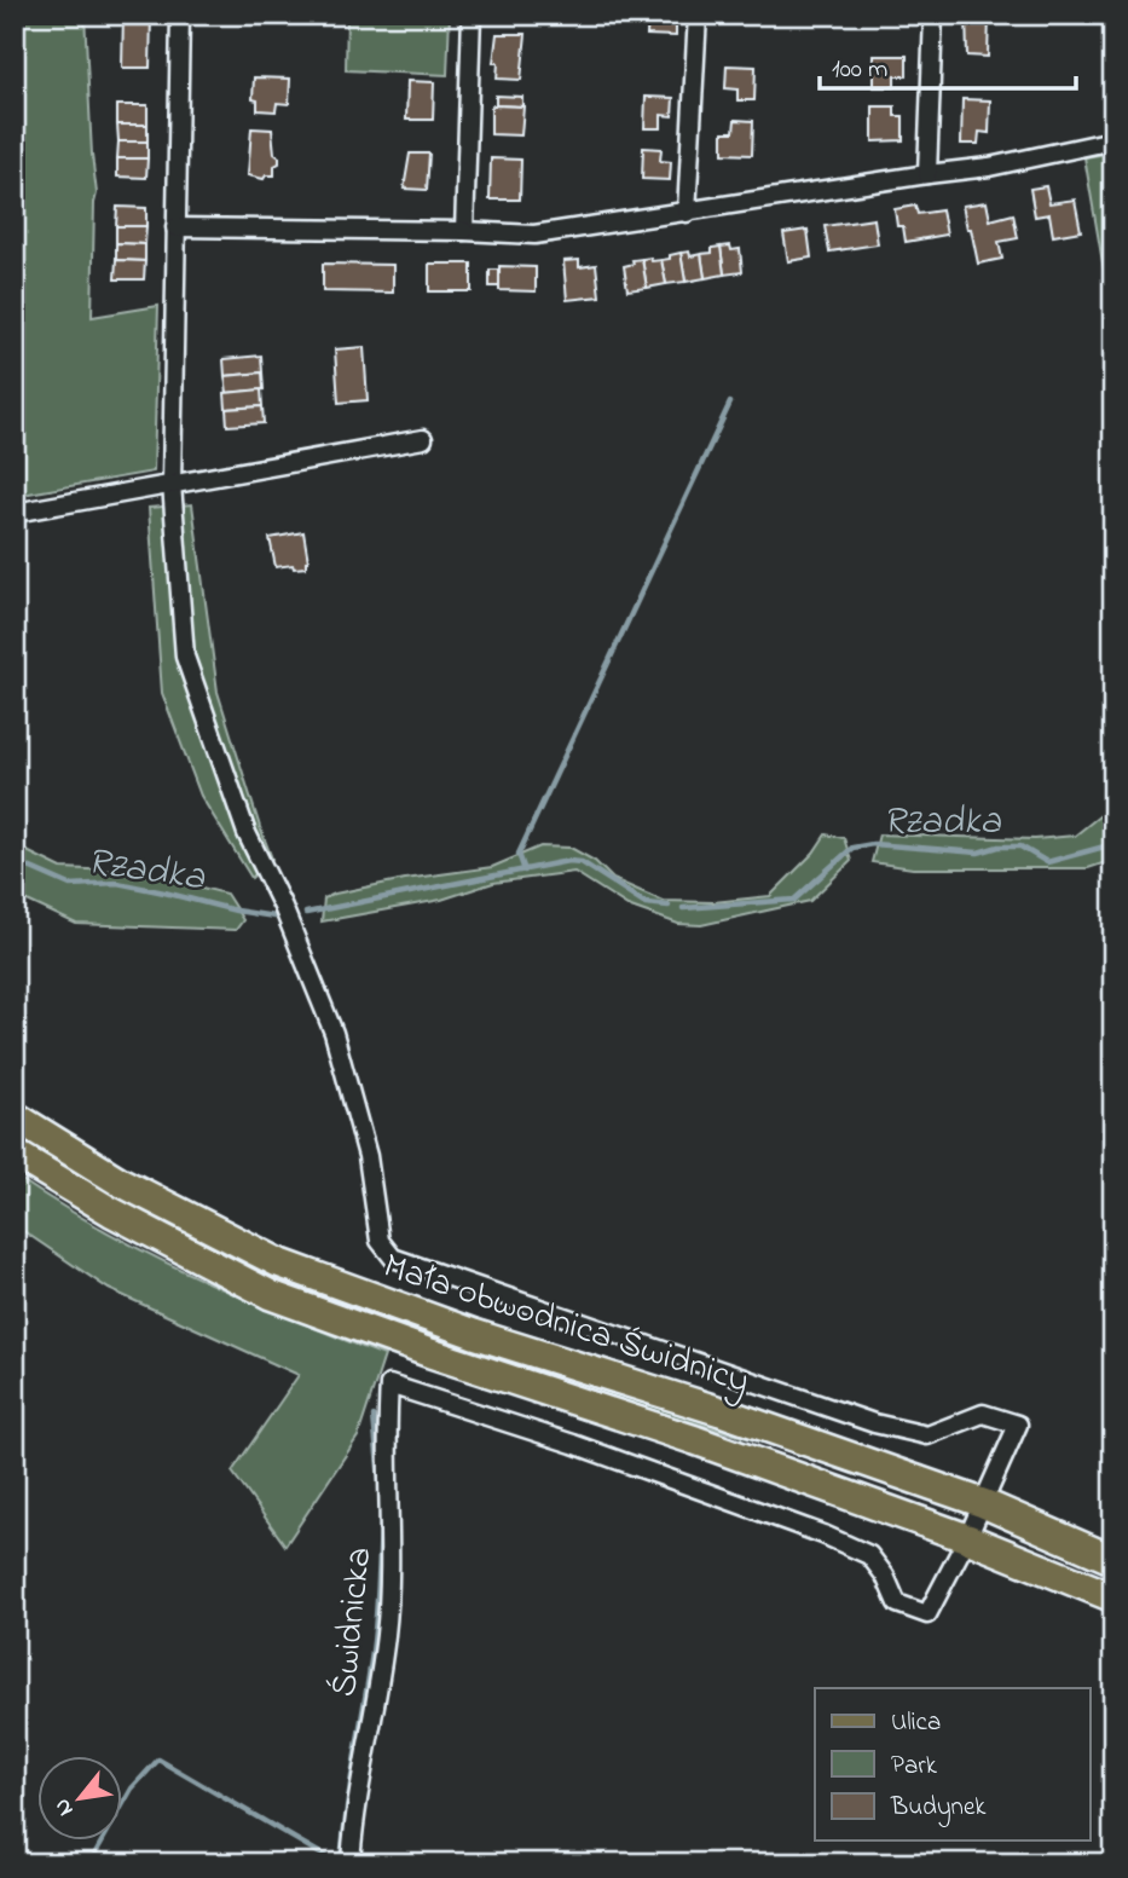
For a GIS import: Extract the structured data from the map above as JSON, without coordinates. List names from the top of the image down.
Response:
{
  "streets": {
    "main road": ["Mała obwodnica Świdnicy"],
    "street": ["Świdnicka"]
  },
  "crossings": [
    ["Mała obwodnica Świdnicy", "Świdnicka"]
  ],
  "water": ["Rzadka"],
  "legend": ["Ulica", "Park", "Budynek"],
  "scale_bar": "100 m",
  "north": "bottom left"
}
